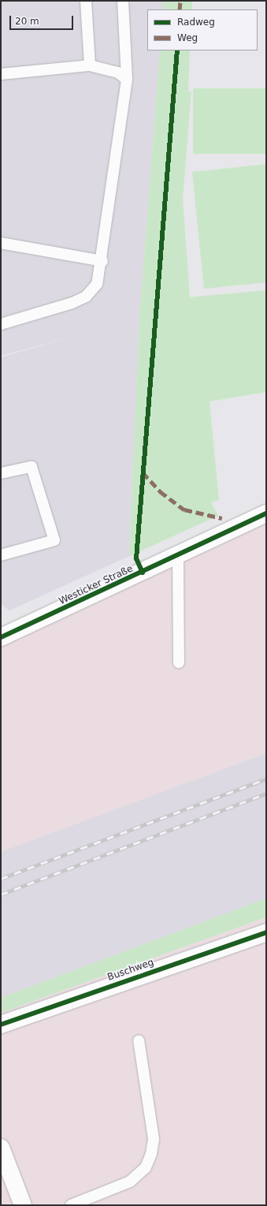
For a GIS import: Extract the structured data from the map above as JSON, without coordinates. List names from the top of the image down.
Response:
{
  "streets": {
    "street": ["Westicker Straße", "Buschweg"]
  },
  "legend": ["Radweg", "Weg"],
  "scale_bar": "20 m"
}
